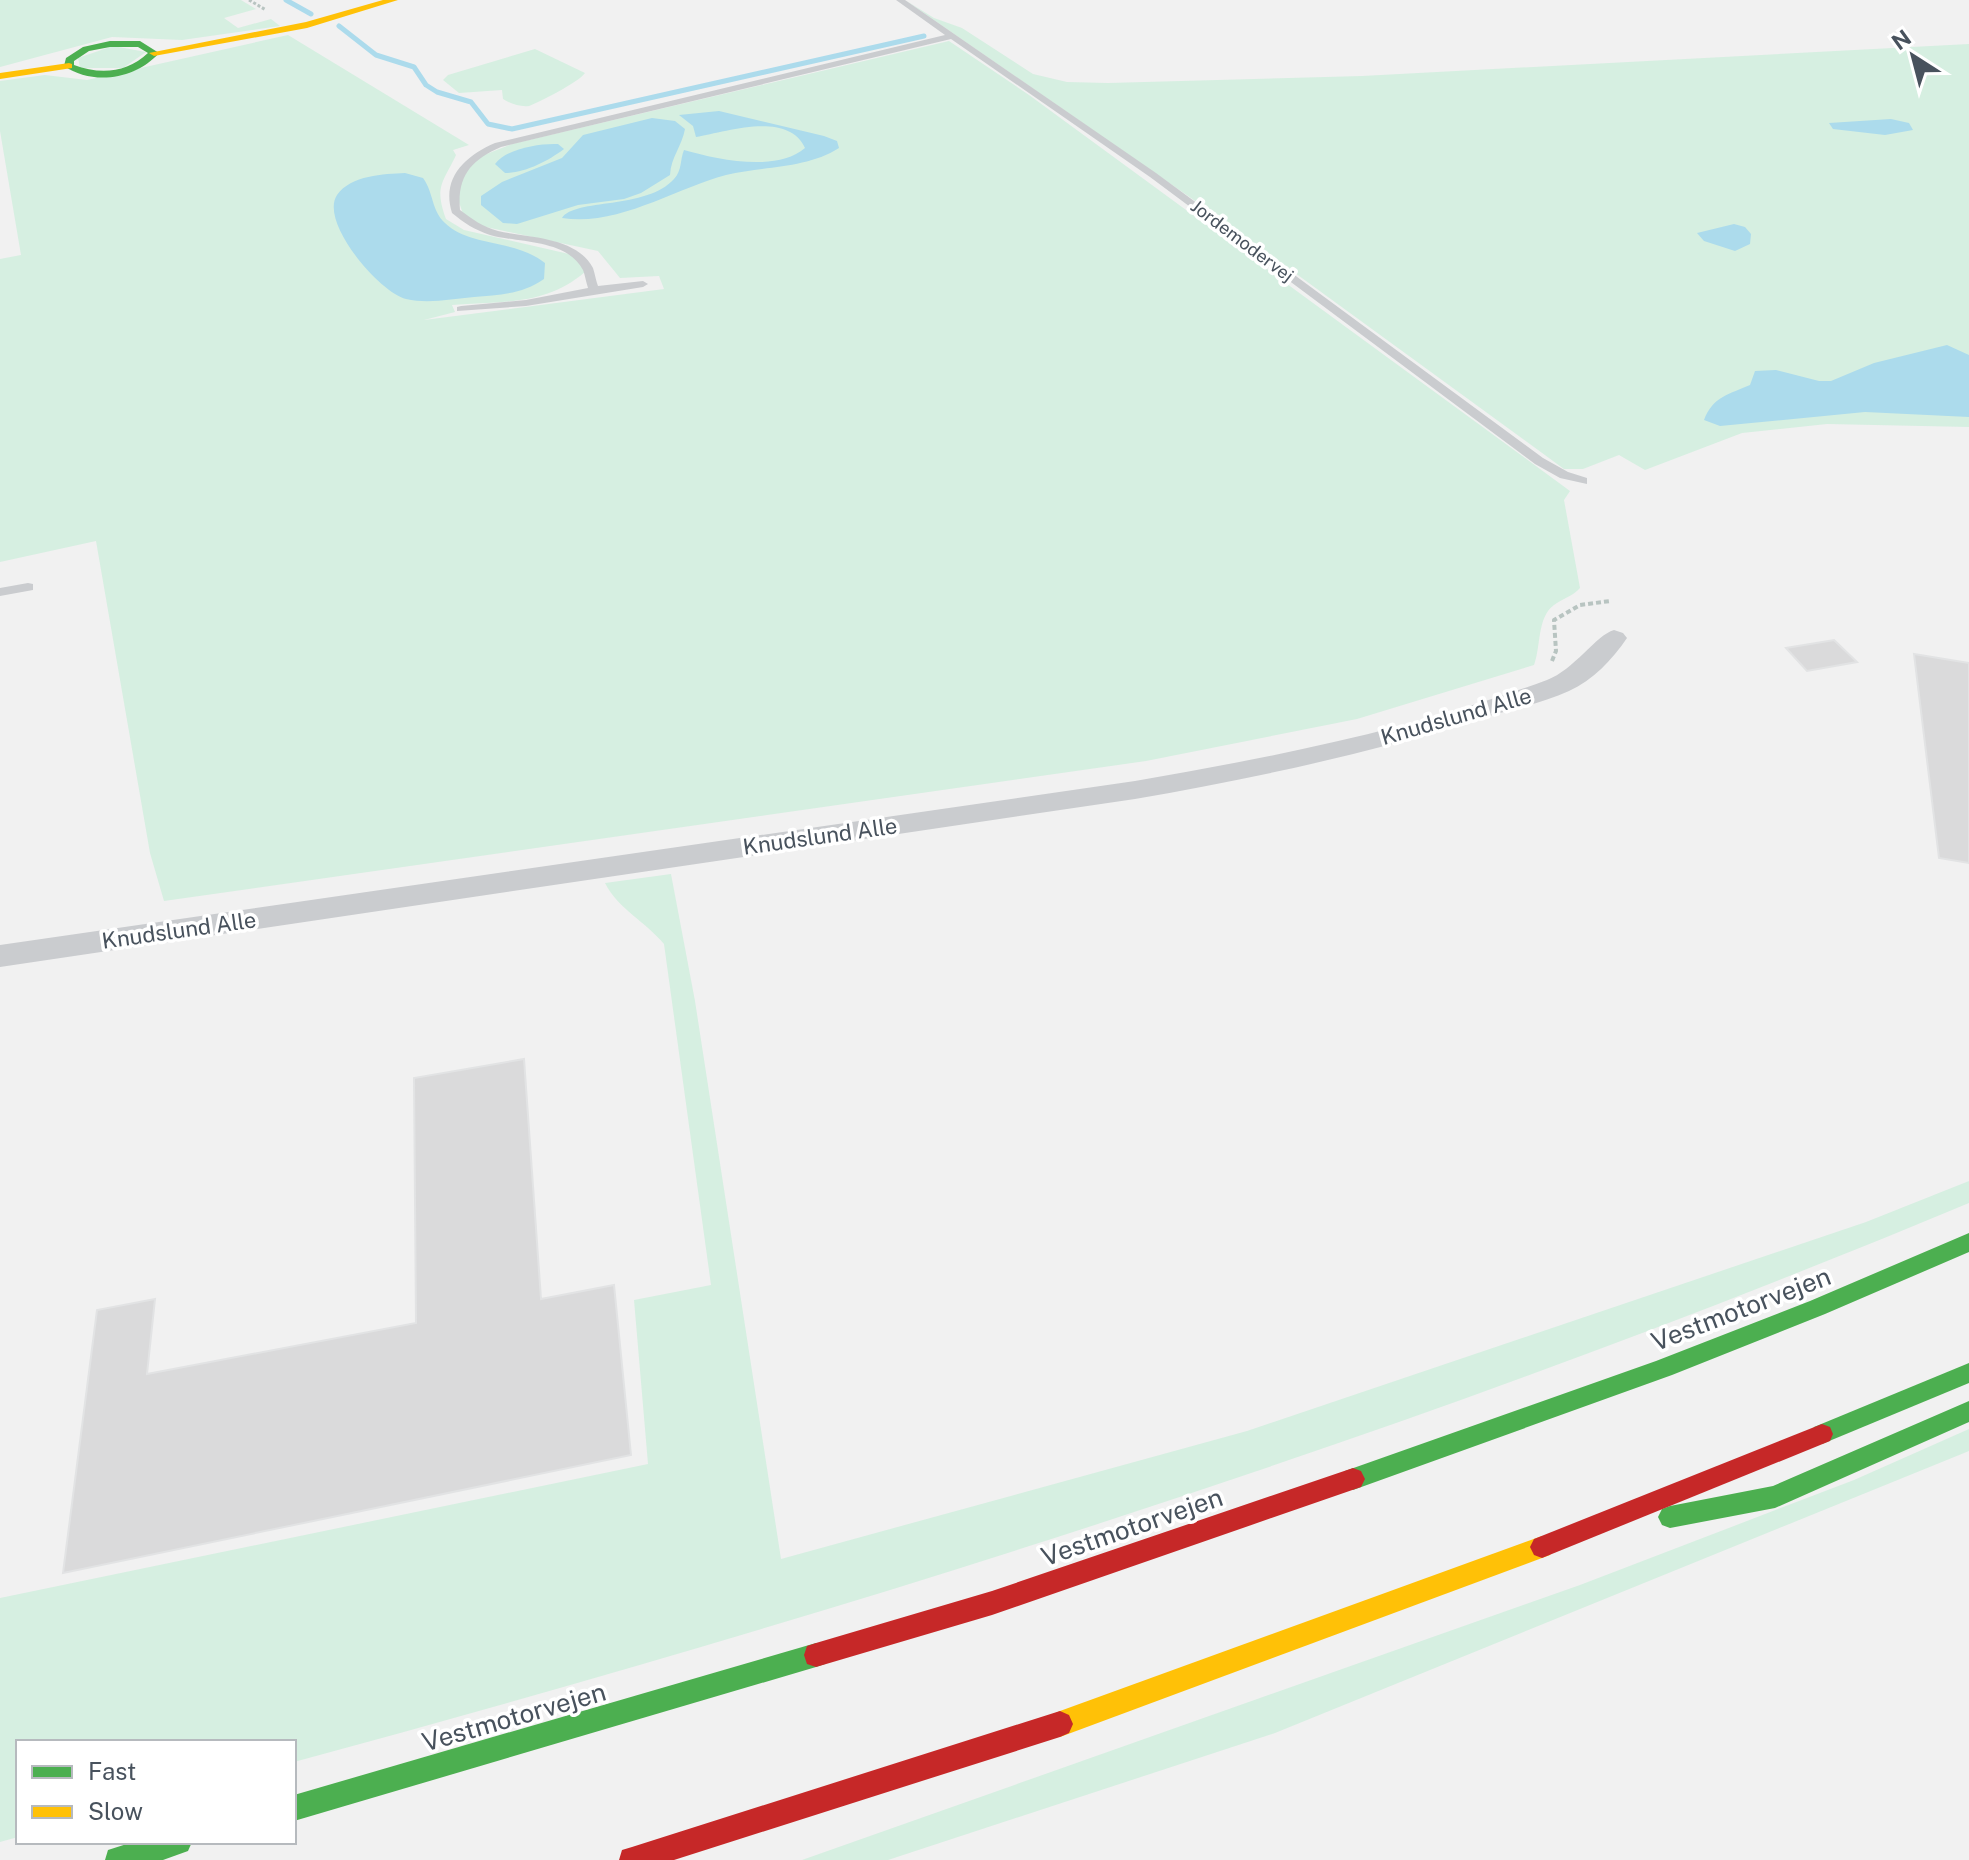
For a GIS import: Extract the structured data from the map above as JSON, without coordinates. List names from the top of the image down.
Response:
{
  "streets": {
    "main road": ["Vestmotorvejen"],
    "street": ["Knudslund Alle"],
    "lane": ["Jordemodervej"]
  },
  "legend": ["Fast", "Slow"],
  "north": "top left"
}
